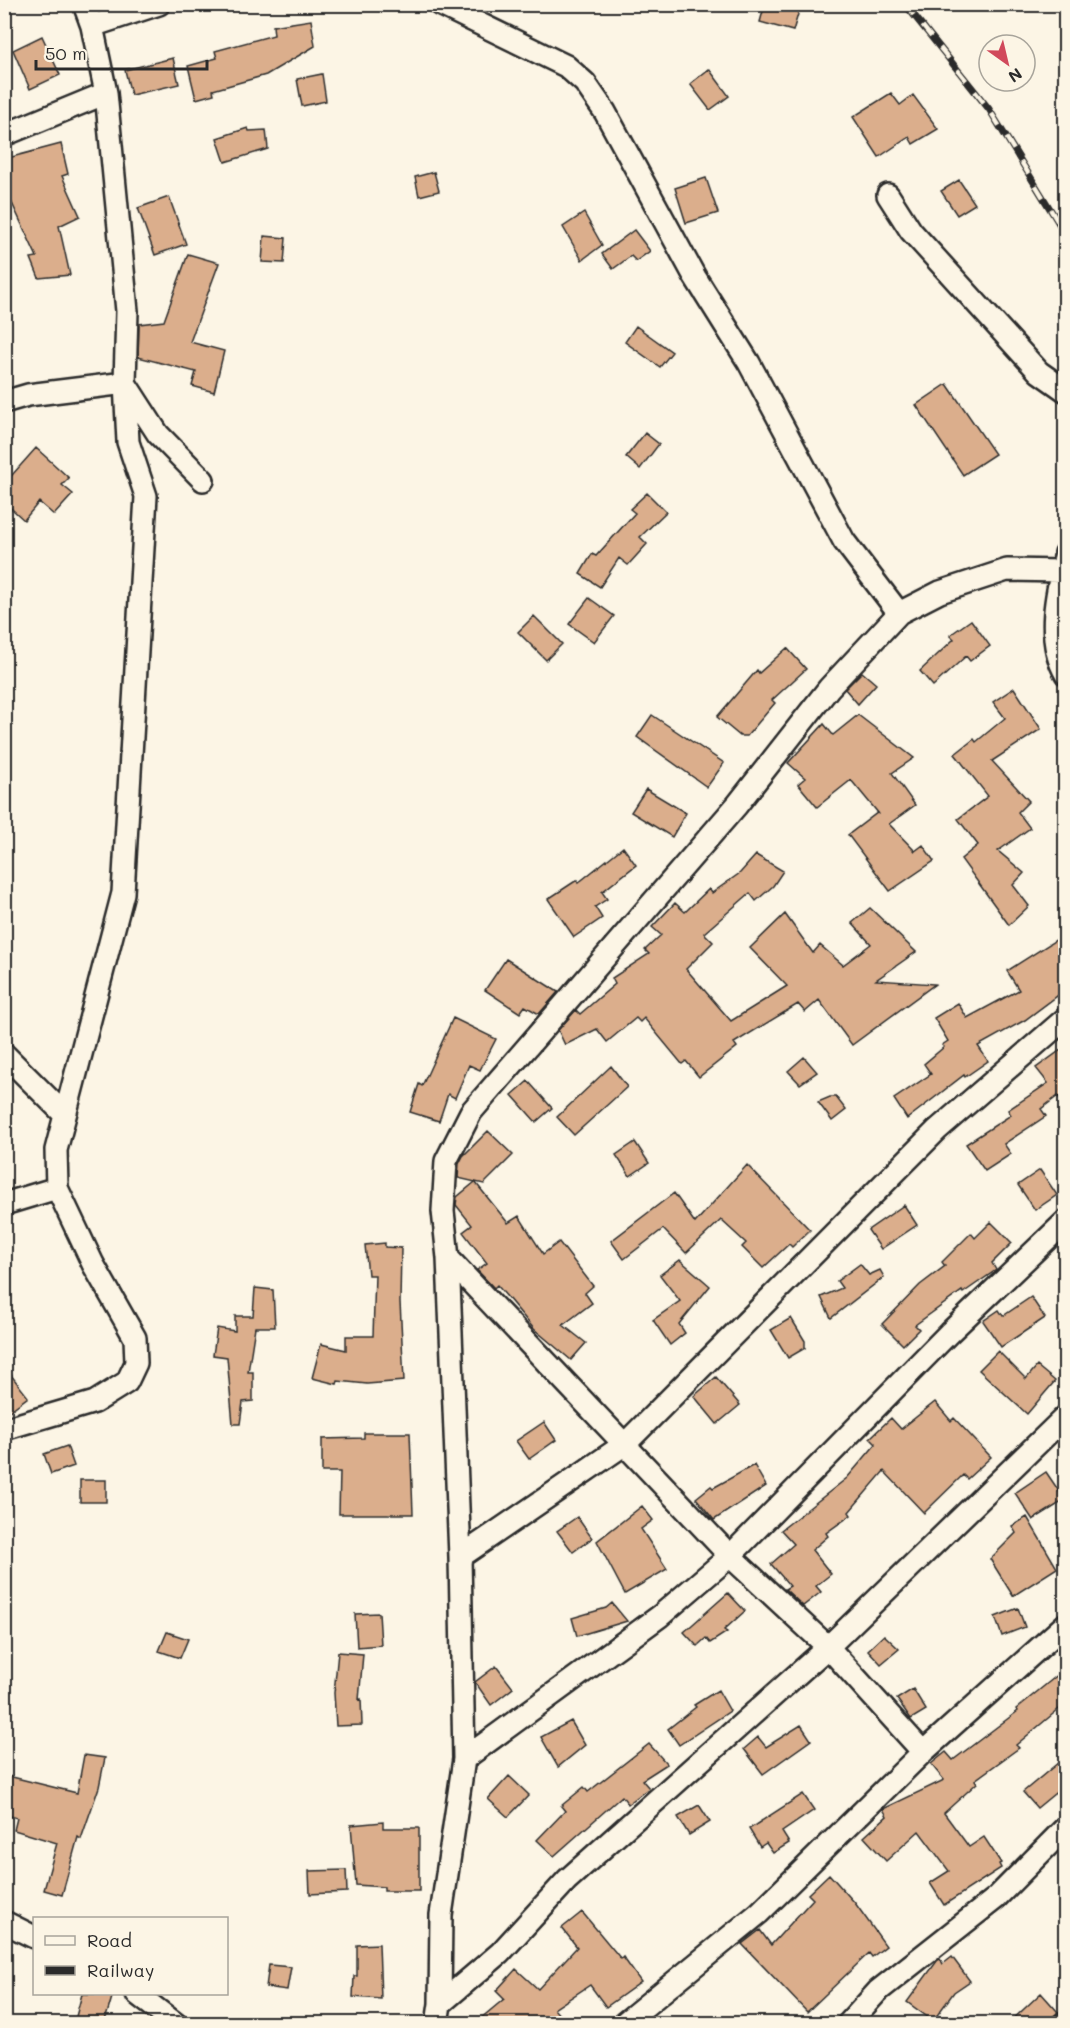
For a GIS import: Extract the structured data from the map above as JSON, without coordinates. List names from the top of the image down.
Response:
{
  "legend": ["Road", "Railway"],
  "scale_bar": "50 m",
  "north": "bottom right"
}
